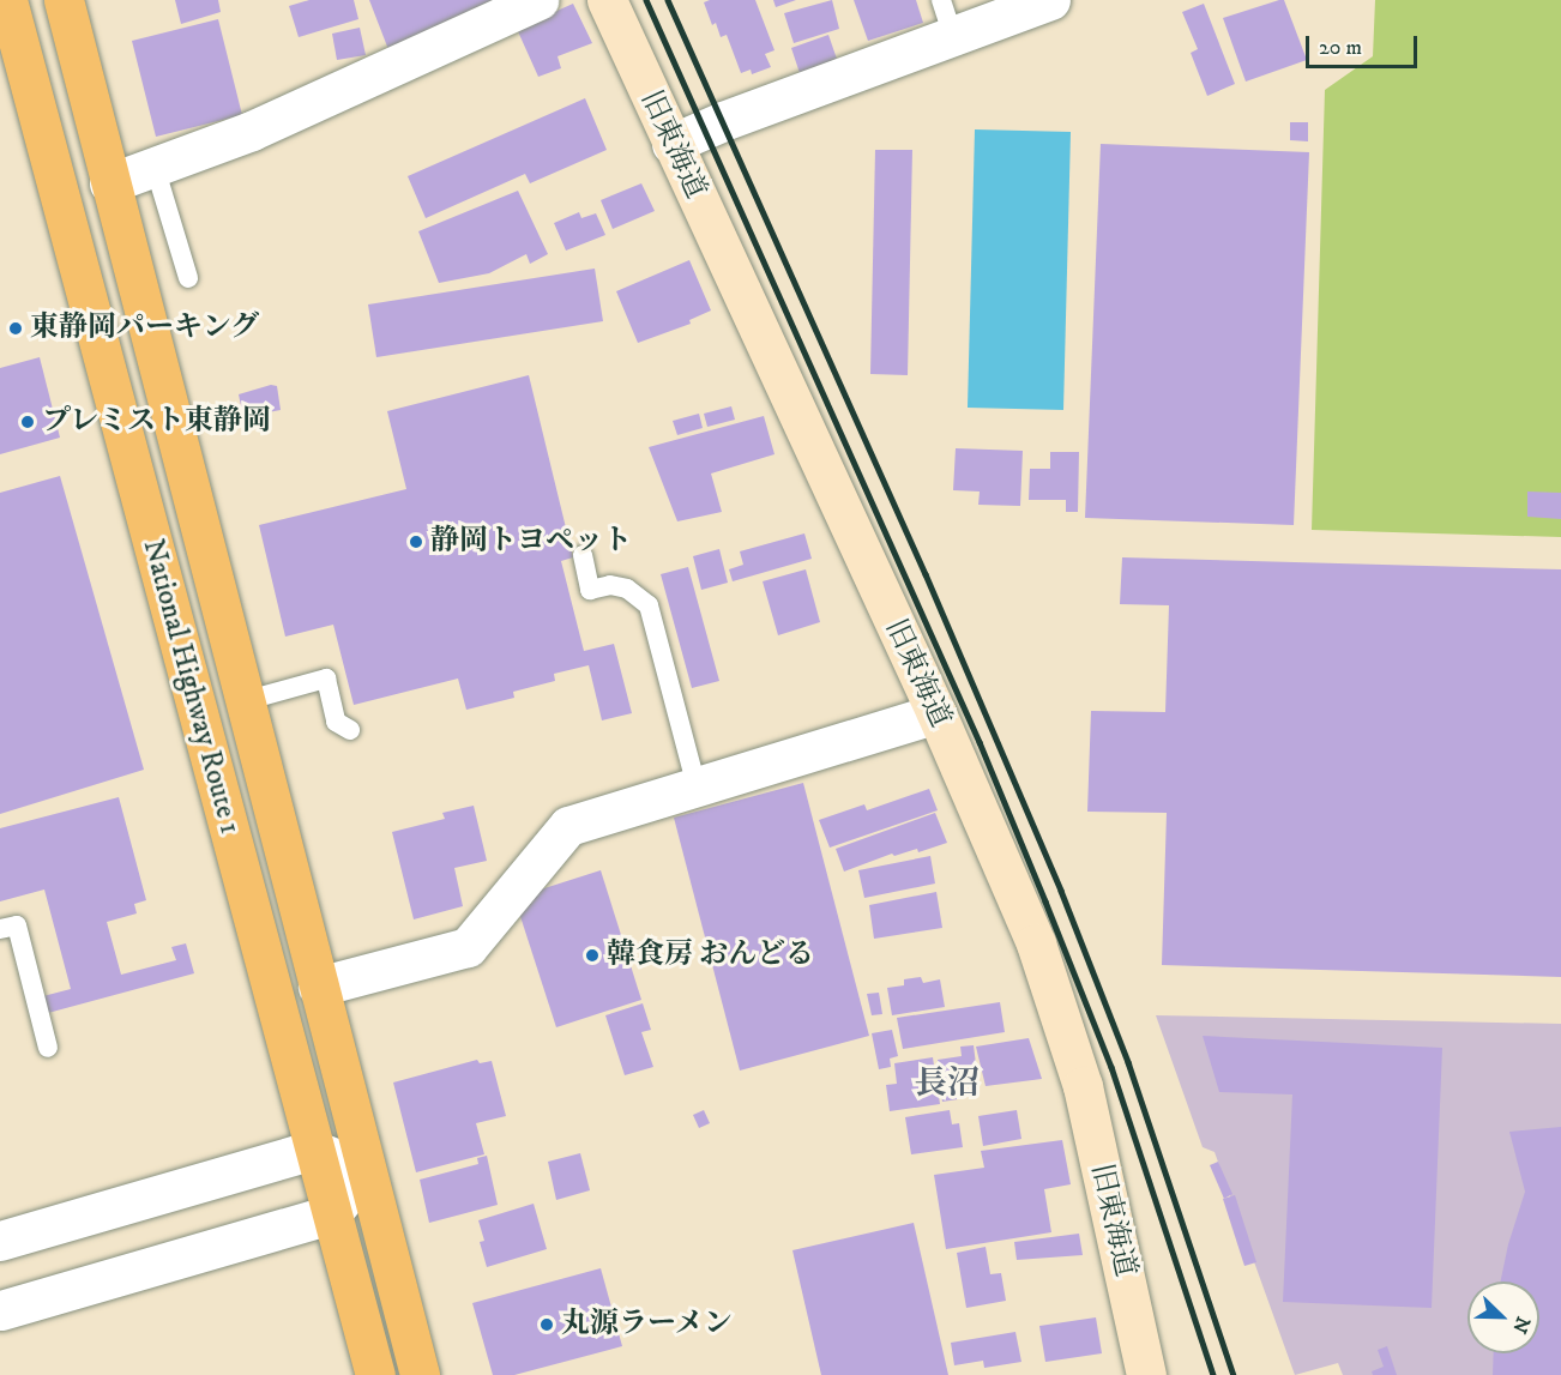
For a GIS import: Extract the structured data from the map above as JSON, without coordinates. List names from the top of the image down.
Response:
{
  "streets": {
    "highway": ["National Highway Route 1"],
    "street": ["旧東海道"]
  },
  "districts": ["長沼"],
  "places": [
    "東静岡パーキング",
    "プレミスト東静岡",
    "静岡トヨペット",
    "韓食房 おんどる",
    "丸源ラーメン"
  ],
  "scale_bar": "20 m",
  "north": "bottom right"
}
